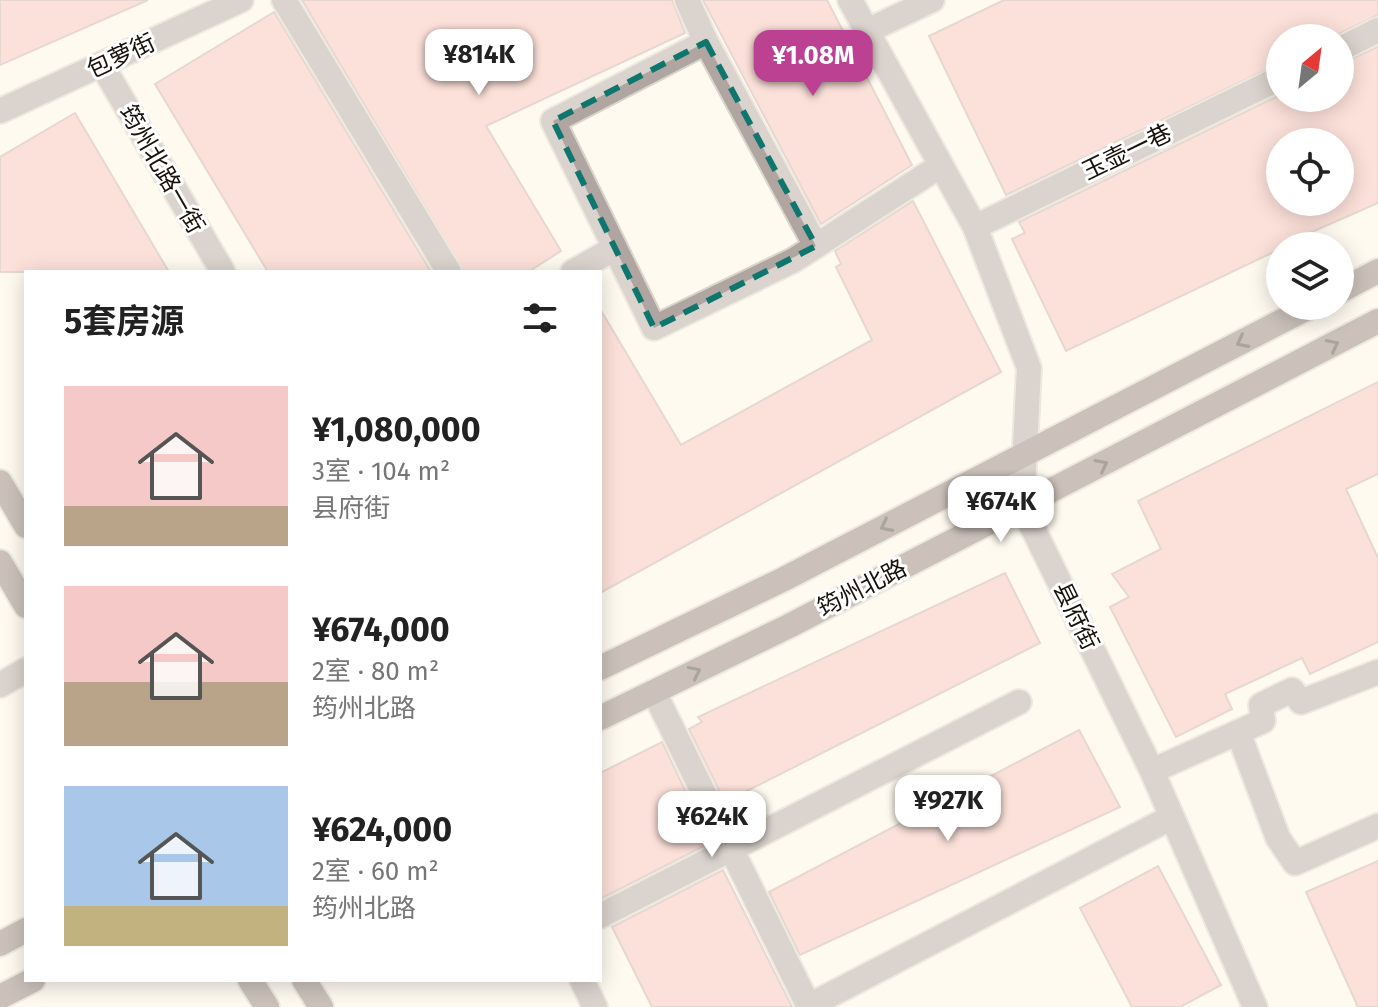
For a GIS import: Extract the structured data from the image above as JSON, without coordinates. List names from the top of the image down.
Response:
{
  "streets": {
    "main road": ["筠州北路"],
    "street": [
      "包萝街",
      "玉壶一巷",
      "筠州北路一街",
      "县府街"
    ]
  },
  "crossings": [
    ["包萝街", "筠州北路一街"],
    ["玉壶一巷", "县府街"],
    ["筠州北路", "县府街"]
  ],
  "north": "top right",
  "page": {
    "price": [
      "¥814K",
      "¥1.08M",
      "¥674K",
      "¥927K",
      "¥624K"
    ],
    "heading": "5套房源",
    "list": [
      {
        "name": "¥1,080,000",
        "note": "3室 · 104 m² · 县府街"
      },
      {
        "name": "¥674,000",
        "note": "2室 · 80 m² · 筠州北路"
      },
      {
        "name": "¥624,000",
        "note": "2室 · 60 m² · 筠州北路"
      }
    ]
  }
}
